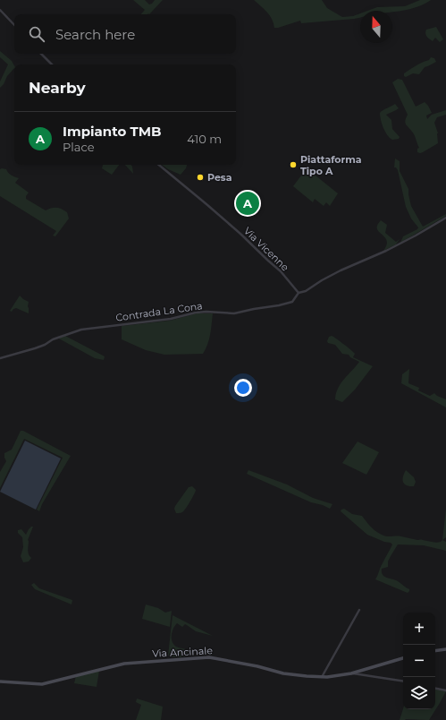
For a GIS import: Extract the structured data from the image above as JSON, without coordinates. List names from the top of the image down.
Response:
{
  "streets": {
    "main road": ["Via Ancinale"],
    "street": ["Via Vicenne", "Contrada La Cona"]
  },
  "crossings": [
    ["Via Vicenne", "Contrada La Cona"]
  ],
  "places": ["Piattaforma Tipo A", "Pesa"],
  "north": "top",
  "page": {
    "search": "Search here",
    "heading": "Nearby",
    "list": [
      {
        "mark": "A",
        "name": "Impianto TMB",
        "note": "Place",
        "value": "410 m"
      }
    ],
    "pins": "A",
    "map_buttons": ["+", "−"]
  }
}
